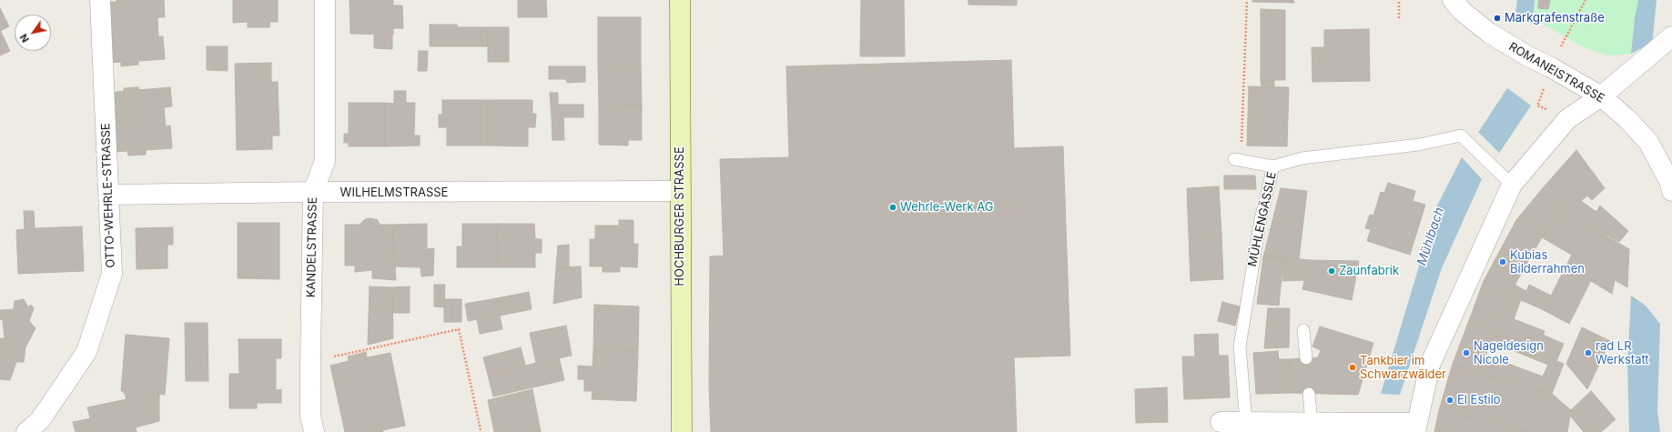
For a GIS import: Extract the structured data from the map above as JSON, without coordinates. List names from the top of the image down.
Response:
{
  "streets": {
    "street": [
      "ROMANEISTRASSE",
      "WILHELMSTRASSE",
      "OTTO-WEHRLE-STRASSE",
      "HOCHBURGER STRASSE",
      "KANDELSTRASSE"
    ],
    "lane": ["MÜHLENGÄSSLE"]
  },
  "crossings": [
    ["WILHELMSTRASSE", "OTTO-WEHRLE-STRASSE"],
    ["WILHELMSTRASSE", "HOCHBURGER STRASSE"],
    ["WILHELMSTRASSE", "KANDELSTRASSE"]
  ],
  "water": ["Mühlbach"],
  "places": [
    "Markgrafenstraße",
    "Wehrle-Werk AG",
    "Kubias Bilderrahmen",
    "Zaunfabrik",
    "Nageldesign Nicole",
    "rad LR Werkstatt",
    "Tankbier im Schwarzwälder",
    "El Estilo"
  ],
  "north": "bottom left"
}
